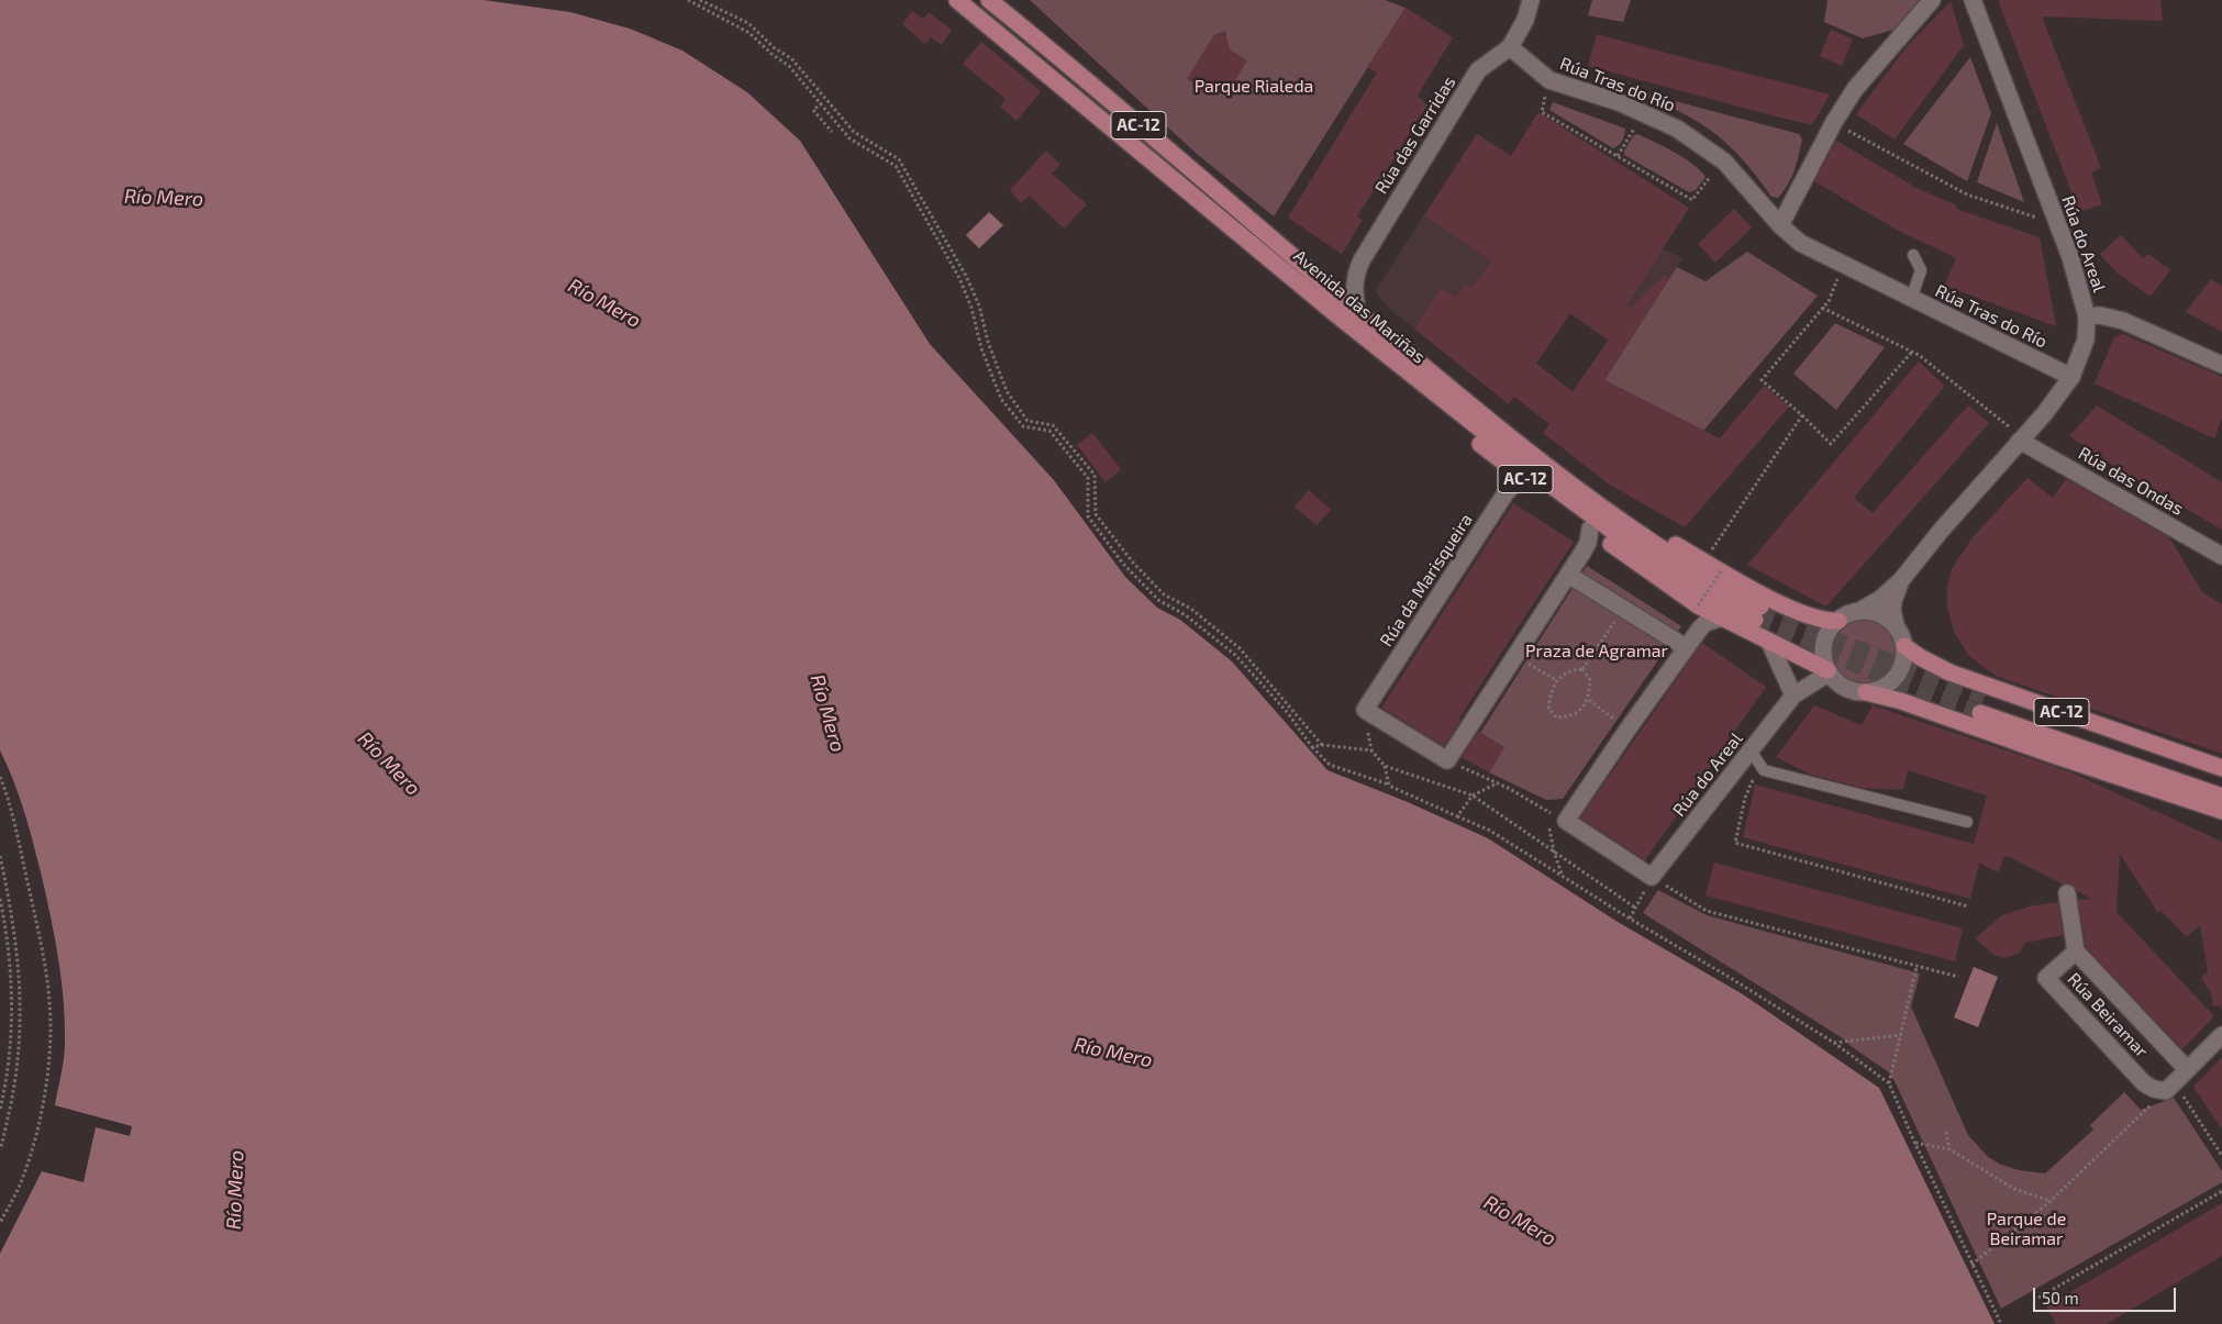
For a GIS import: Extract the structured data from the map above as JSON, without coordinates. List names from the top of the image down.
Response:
{
  "streets": {
    "highway": ["AC-12", "Avenida das Mariñas"],
    "street": [
      "Rúa Tras do Río",
      "Rúa das Garridas",
      "Rúa do Areal",
      "Rúa das Ondas",
      "Rúa da Marisqueira",
      "Rúa Beiramar"
    ]
  },
  "crossings": [
    ["Rúa Tras do Río", "Rúa das Garridas"],
    ["Rúa Tras do Río", "Rúa do Areal"],
    ["AC-12", "Rúa das Garridas"],
    ["AC-12", "Rúa do Areal"],
    ["AC-12", "Avenida das Mariñas"],
    ["AC-12", "Rúa da Marisqueira"],
    ["Rúa do Areal", "Rúa das Ondas"]
  ],
  "water": ["Río Mero"],
  "parks": ["Parque Rialeda", "Praza de Agramar", "Parque de Beiramar"],
  "scale_bar": "50 m"
}
